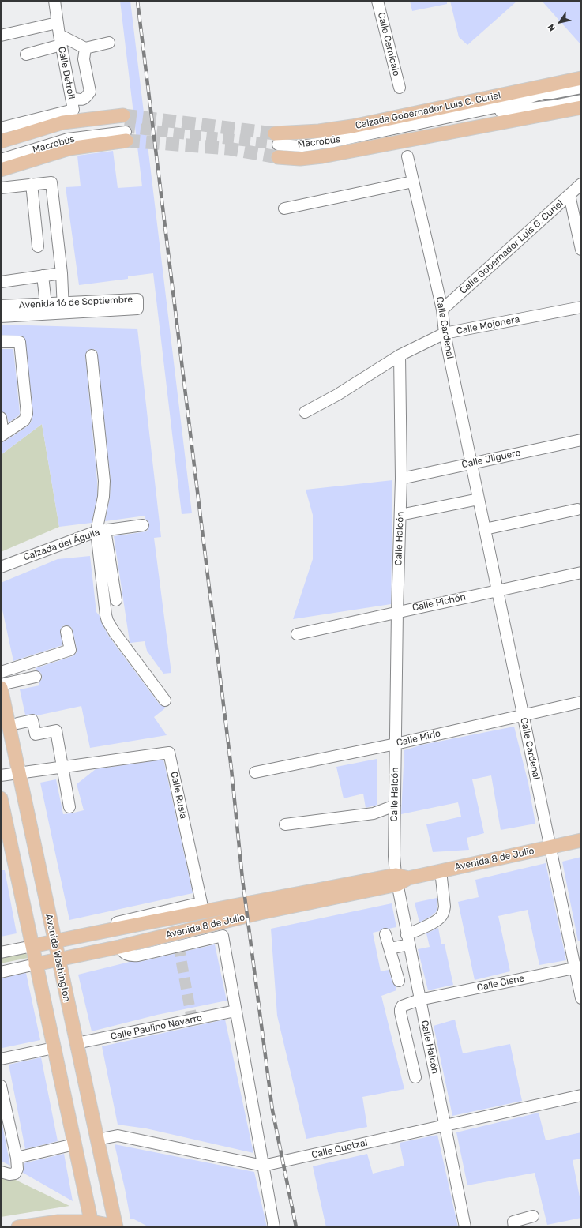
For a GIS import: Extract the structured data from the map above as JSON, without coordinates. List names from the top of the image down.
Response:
{
  "streets": {
    "main road": ["Calzada Gobernador Luis C. Curiel", "Avenida 8 de Julio", "Avenida Washington"],
    "street": [
      "Calle Cernícalo",
      "Calle Detroit",
      "Macrobús",
      "Calle Gobernador Luis G. Curiel",
      "Avenida 16 de Septiembre",
      "Calle Mojonera",
      "Calle Cardenal",
      "Calle Jilguero",
      "Calle Halcón",
      "Calzada del Águila",
      "Calle Pichón",
      "Calle Mirlo",
      "Calle Rusia",
      "Calle Cisne",
      "Calle Paulino Navarro",
      "Calle Quetzal"
    ]
  },
  "crossings": [
    ["Calzada Gobernador Luis C. Curiel", "Macrobús"],
    ["Calle Gobernador Luis G. Curiel", "Calle Cardenal"],
    ["Calle Mojonera", "Calle Cardenal"],
    ["Calle Mojonera", "Calle Halcón"],
    ["Calle Cardenal", "Calle Jilguero"],
    ["Calle Cardenal", "Calle Pichón"],
    ["Calle Cardenal", "Calle Mirlo"],
    ["Calle Cardenal", "Avenida 8 de Julio"],
    ["Calle Cardenal", "Calle Cisne"],
    ["Calle Jilguero", "Calle Halcón"],
    ["Calle Halcón", "Calle Pichón"],
    ["Calle Halcón", "Calle Mirlo"],
    ["Calle Halcón", "Avenida 8 de Julio"],
    ["Calle Halcón", "Calle Cisne"],
    ["Calle Halcón", "Calle Quetzal"],
    ["Calle Rusia", "Avenida 8 de Julio"],
    ["Calle Rusia", "Avenida Washington"],
    ["Avenida 8 de Julio", "Avenida Washington"],
    ["Avenida Washington", "Calle Paulino Navarro"],
    ["Avenida Washington", "Calle Quetzal"]
  ],
  "north": "bottom left"
}
